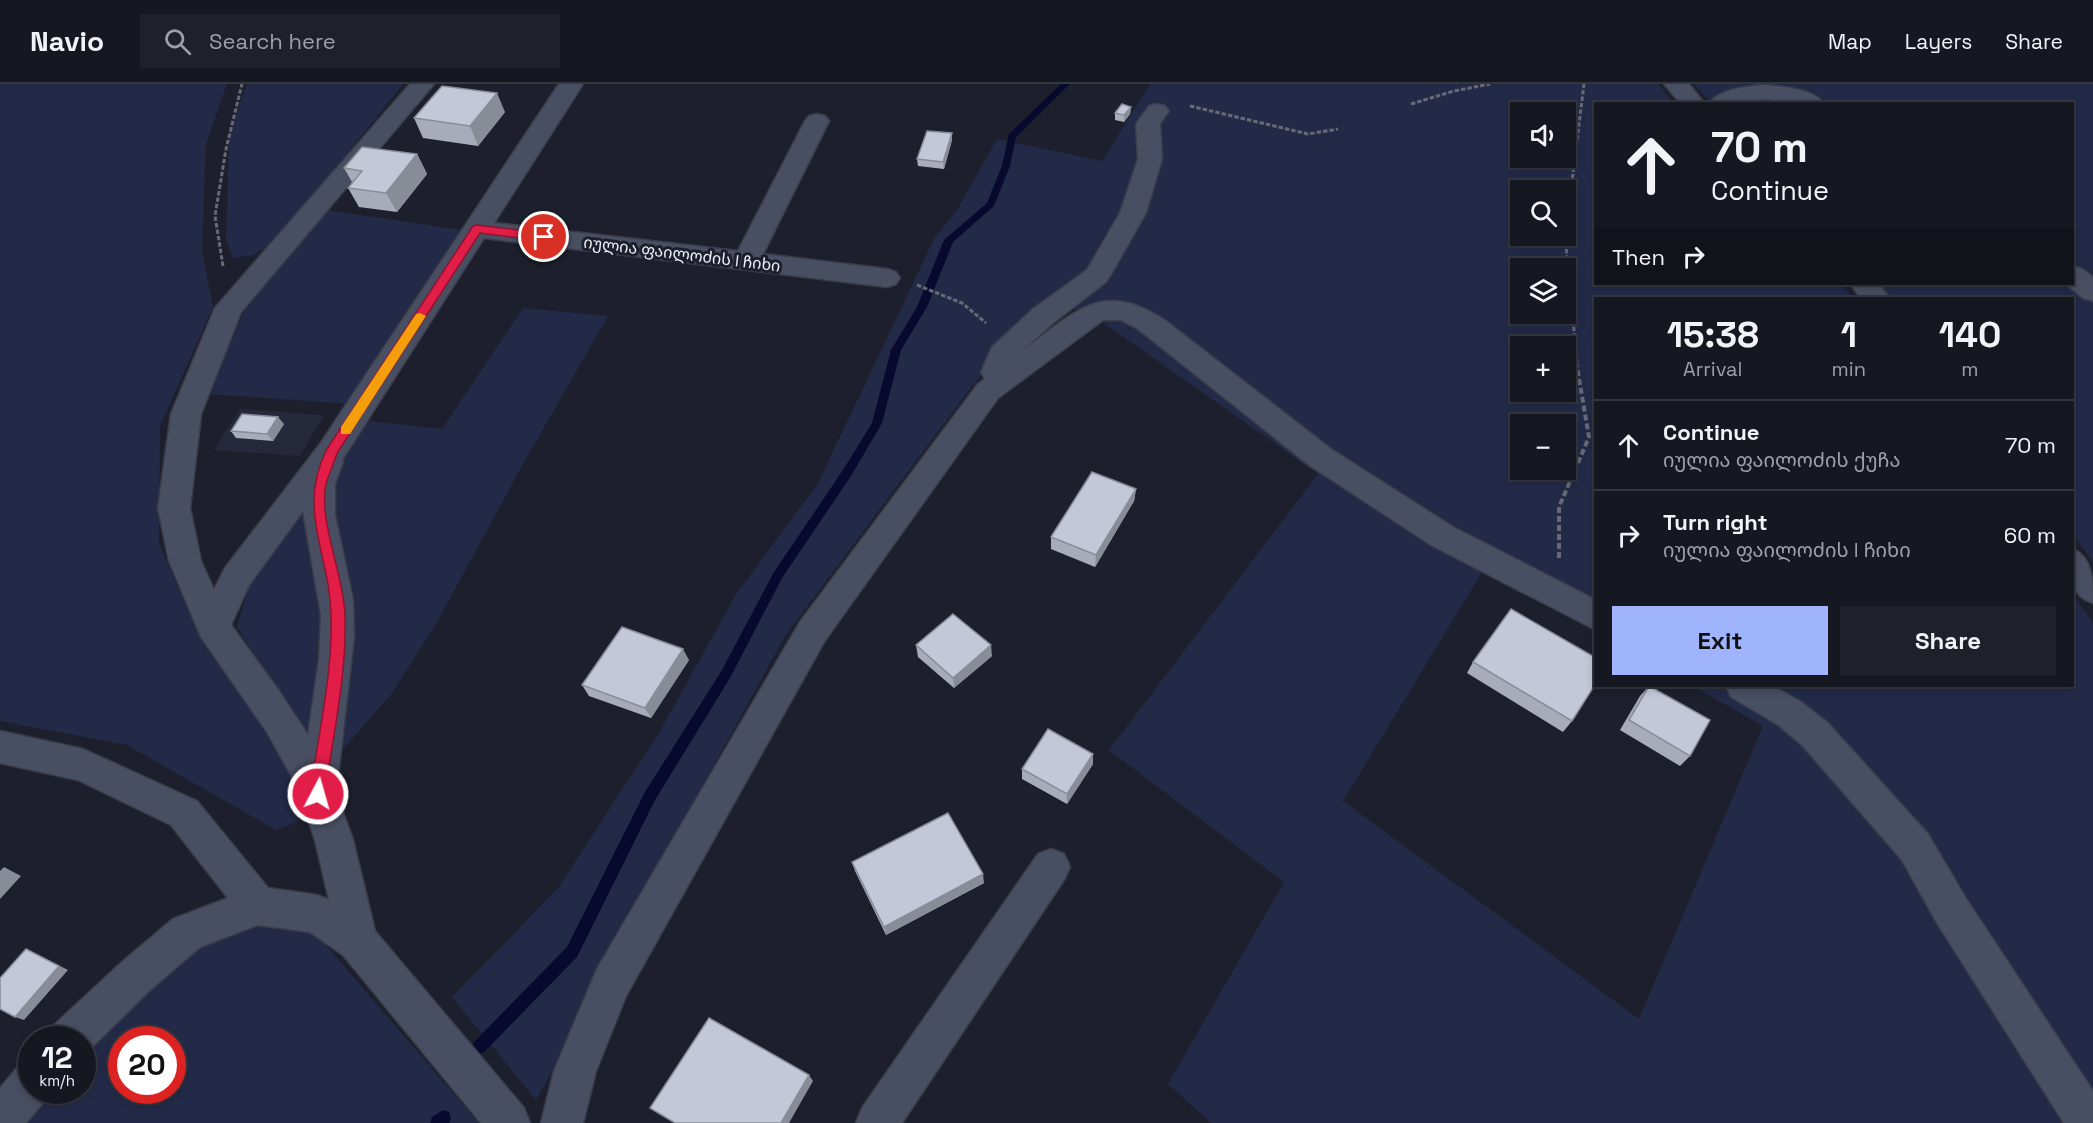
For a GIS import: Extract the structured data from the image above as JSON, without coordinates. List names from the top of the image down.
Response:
{
  "streets": {
    "street": ["იულია ფაილოძის I ჩიხი"]
  },
  "page": {
    "header": "Navio",
    "search": "Search here",
    "nav": ["Map", "Layers", "Share"],
    "map_buttons": ["+", "−"],
    "turn": ["70 m", "Continue"],
    "then": "Then",
    "eta": [
      "15:38",
      "Arrival",
      "1",
      "min",
      "140",
      "m"
    ],
    "list": [
      {
        "name": "Continue",
        "note": "იულია ფაილოძის ქუჩა",
        "value": "70 m"
      },
      {
        "name": "Turn right",
        "note": "იულია ფაილოძის I ჩიხი",
        "value": "60 m"
      }
    ],
    "buttons": ["Exit", "Share"],
    "speed": "12 km/h",
    "limit": "20"
  }
}
